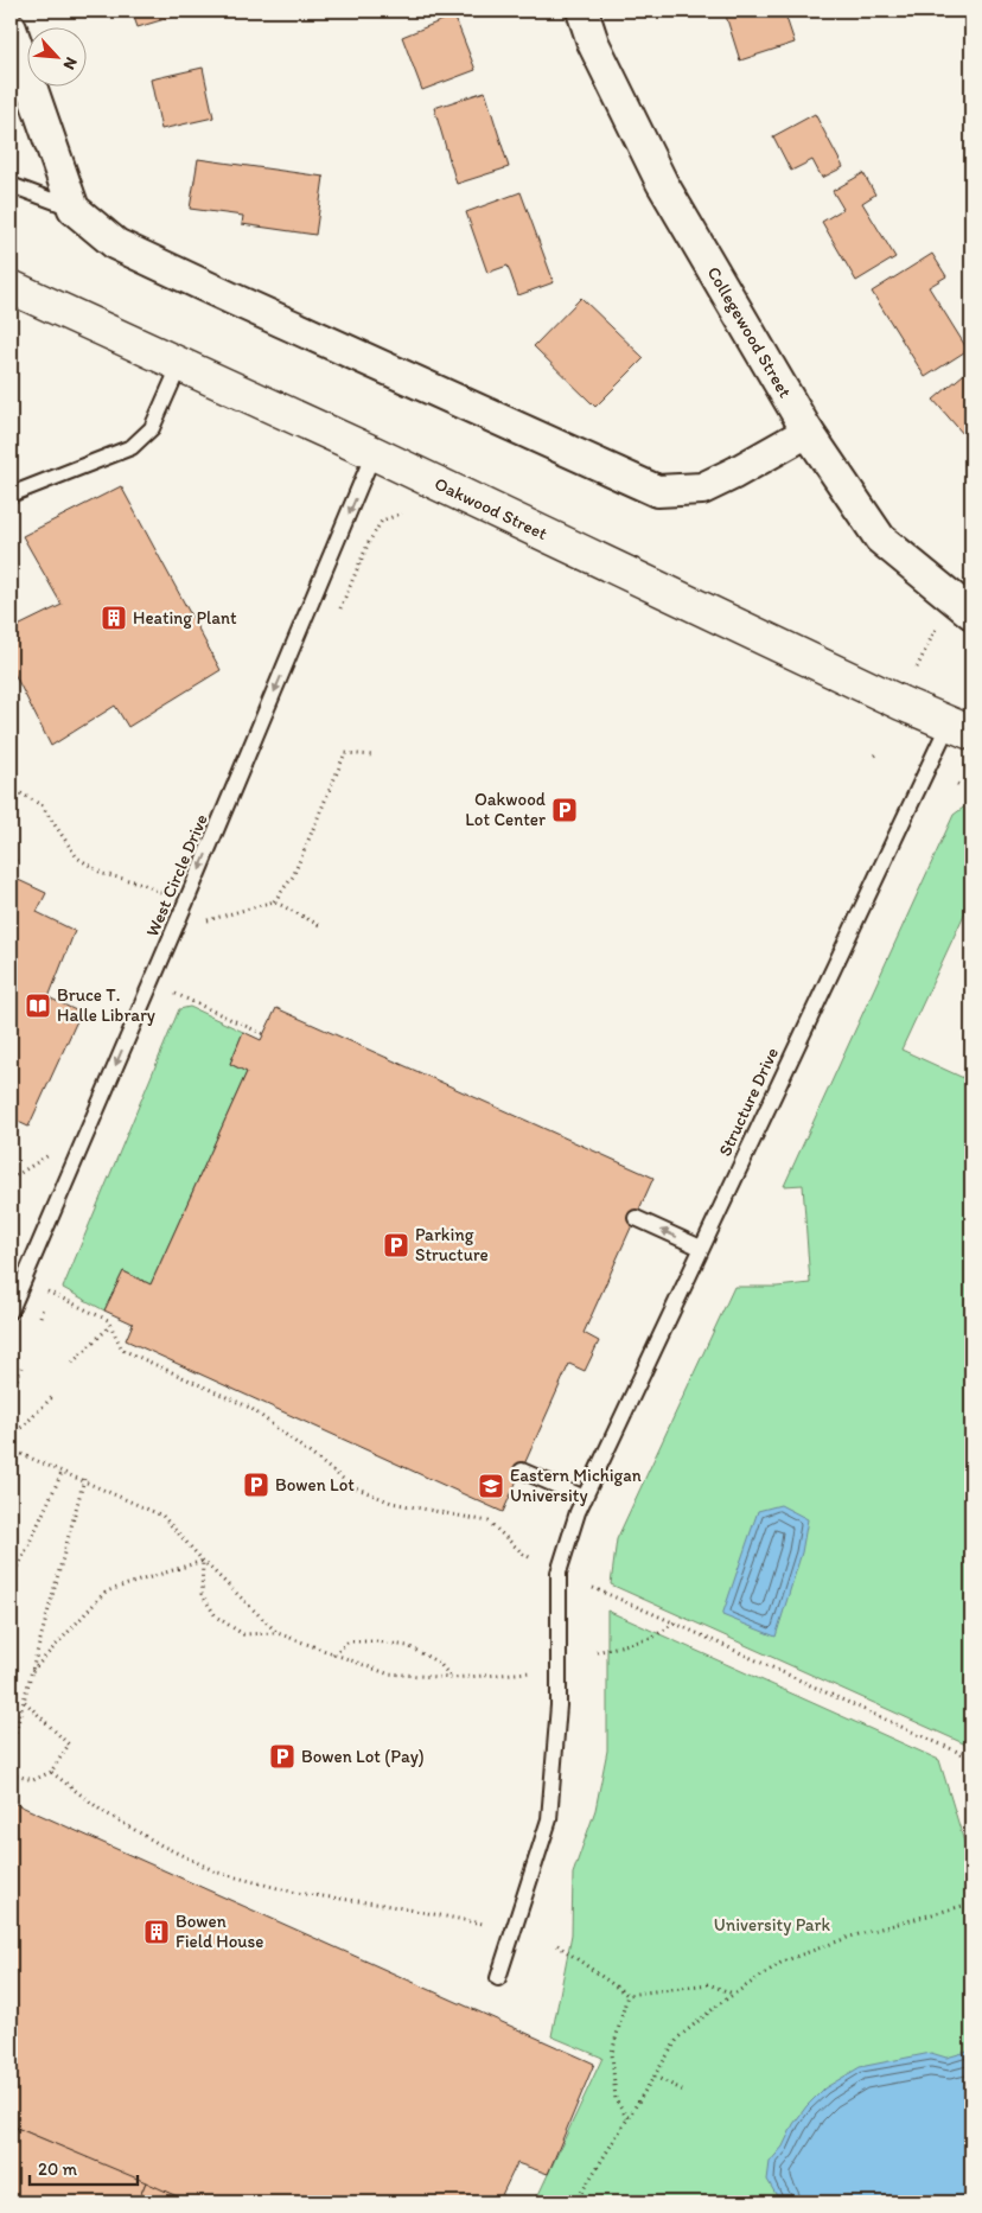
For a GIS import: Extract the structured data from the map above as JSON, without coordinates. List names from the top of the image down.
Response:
{
  "streets": {
    "street": ["Collegewood Street", "Oakwood Street"],
    "lane": ["West Circle Drive", "Structure Drive"]
  },
  "crossings": [
    ["Oakwood Street", "West Circle Drive"],
    ["Oakwood Street", "Structure Drive"]
  ],
  "one_way": ["West Circle Drive"],
  "parks": ["University Park"],
  "places": {
    "building": ["Heating Plant", "Bowen Field House"],
    "parking": [
      "Oakwood Lot Center",
      "Parking Structure",
      "Bowen Lot",
      "Bowen Lot (Pay)"
    ],
    "library": ["Bruce T. Halle Library"],
    "school or university": ["Eastern Michigan University"]
  },
  "scale_bar": "20 m",
  "north": "bottom right"
}
